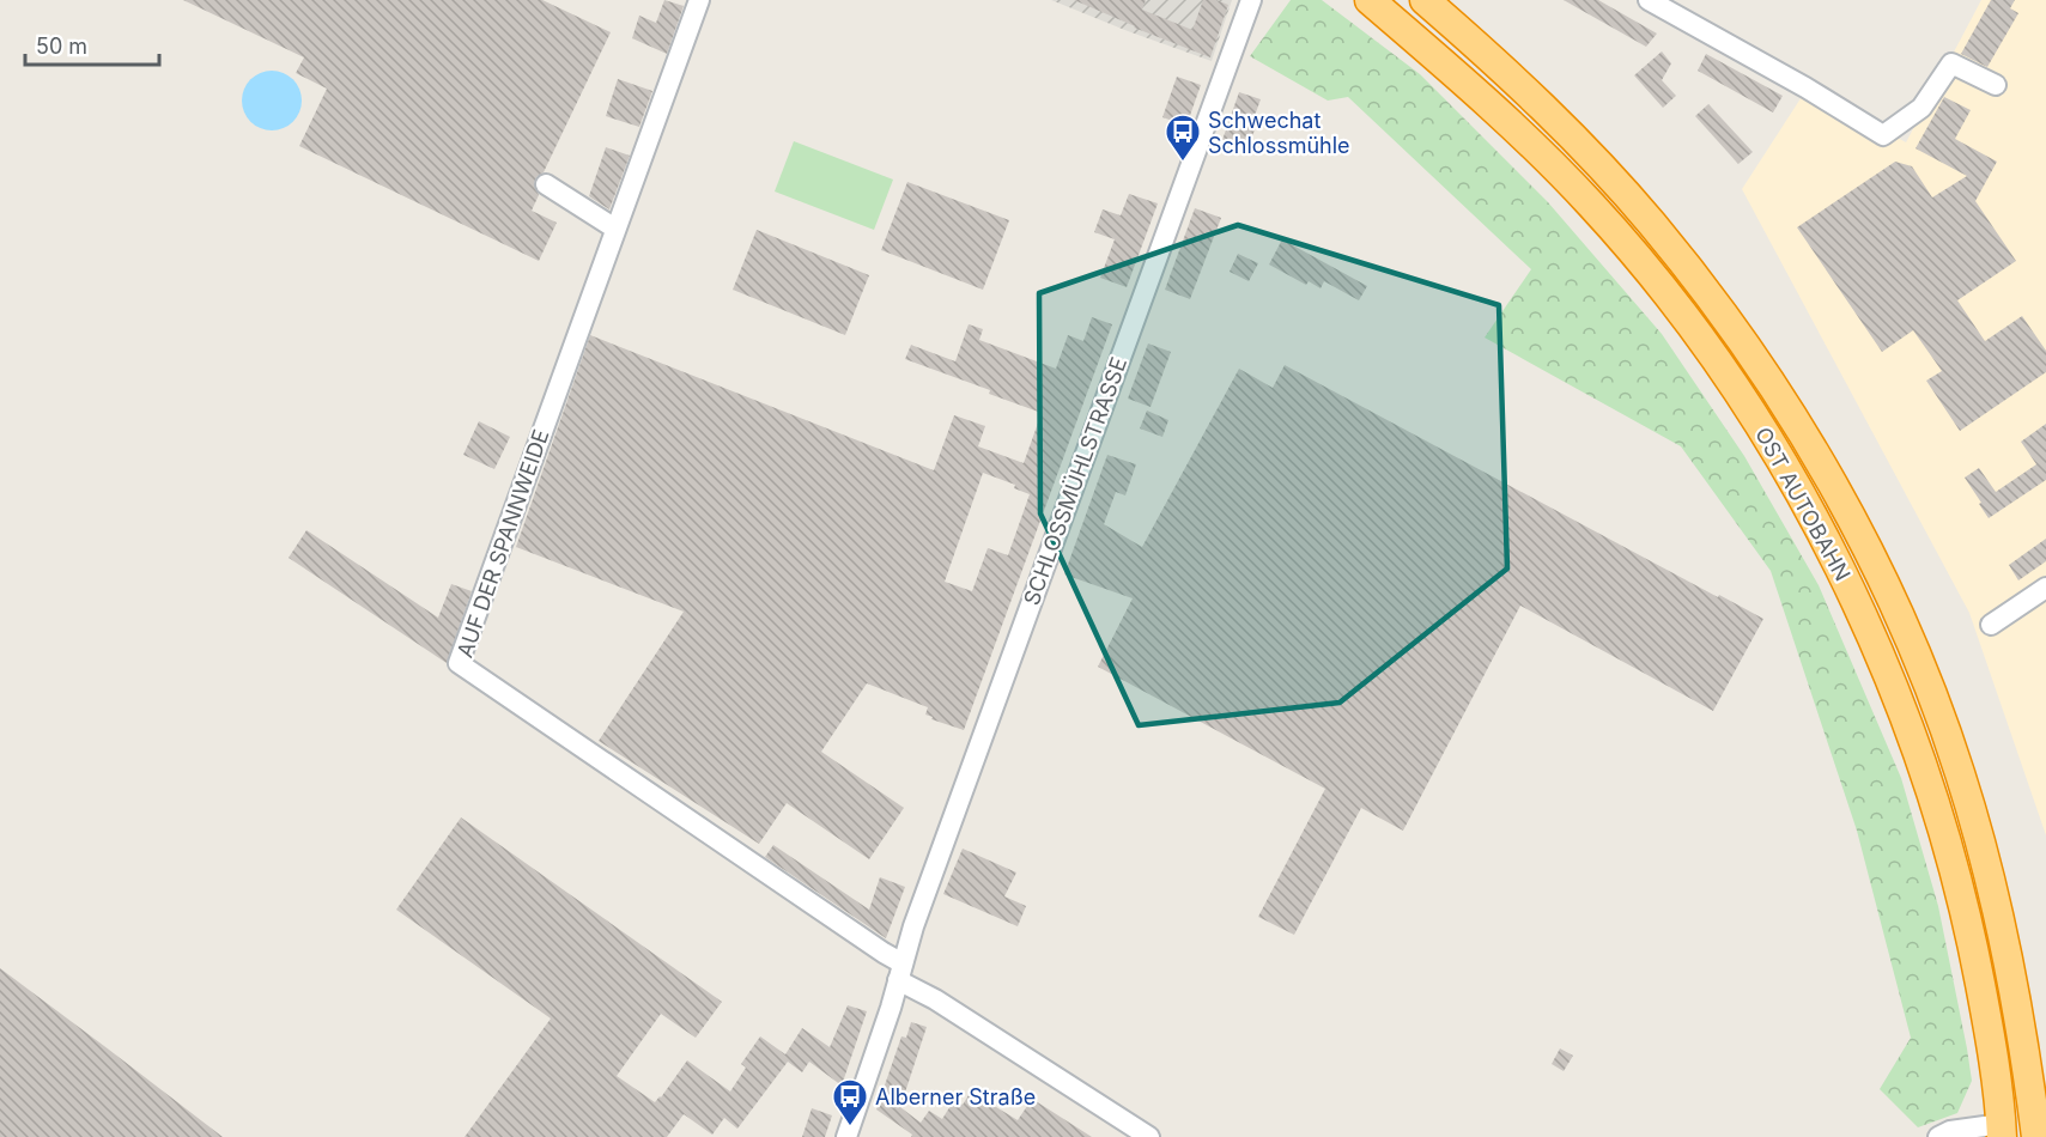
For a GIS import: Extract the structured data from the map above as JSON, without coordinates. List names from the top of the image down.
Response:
{
  "streets": {
    "highway": ["OST AUTOBAHN"],
    "street": ["SCHLOSSMÜHLSTRASSE", "AUF DER SPANNWEIDE"]
  },
  "crossings": [
    ["SCHLOSSMÜHLSTRASSE", "AUF DER SPANNWEIDE"]
  ],
  "places": {
    "bus stop": ["Schwechat Schlossmühle", "Alberner Straße"]
  },
  "scale_bar": "50 m"
}
